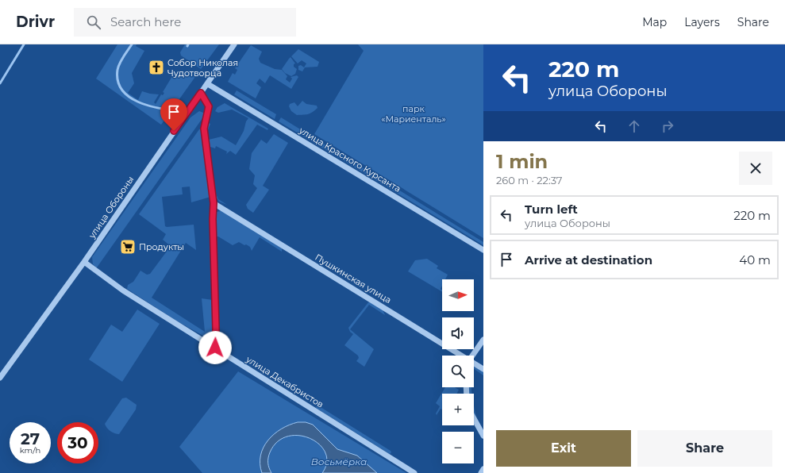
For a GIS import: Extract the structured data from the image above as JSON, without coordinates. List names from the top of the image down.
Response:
{
  "streets": {
    "street": [
      "улица Красного Курсанта",
      "улица Обороны",
      "Пушкинская улица",
      "улица Декабристов"
    ]
  },
  "crossings": [
    ["улица Красного Курсанта", "улица Обороны"],
    ["улица Обороны", "улица Декабристов"]
  ],
  "water": ["Восьмёрка"],
  "parks": ["парк «Мариенталь»"],
  "places": {
    "church": ["Собор Николая Чудотворца"],
    "supermarket": ["Продукты"]
  },
  "north": "right",
  "page": {
    "header": "Drivr",
    "search": "Search here",
    "nav": ["Map", "Layers", "Share"],
    "turn": ["220 m", "улица Обороны"],
    "heading": ["1 min", "260 m · 22:37"],
    "list": [
      {
        "name": "Turn left",
        "note": "улица Обороны",
        "value": "220 m"
      },
      {
        "name": "Arrive at destination",
        "value": "40 m"
      }
    ],
    "map_buttons": ["+", "−"],
    "speed": "27 km/h",
    "limit": "30",
    "buttons": ["Exit", "Share"]
  }
}
